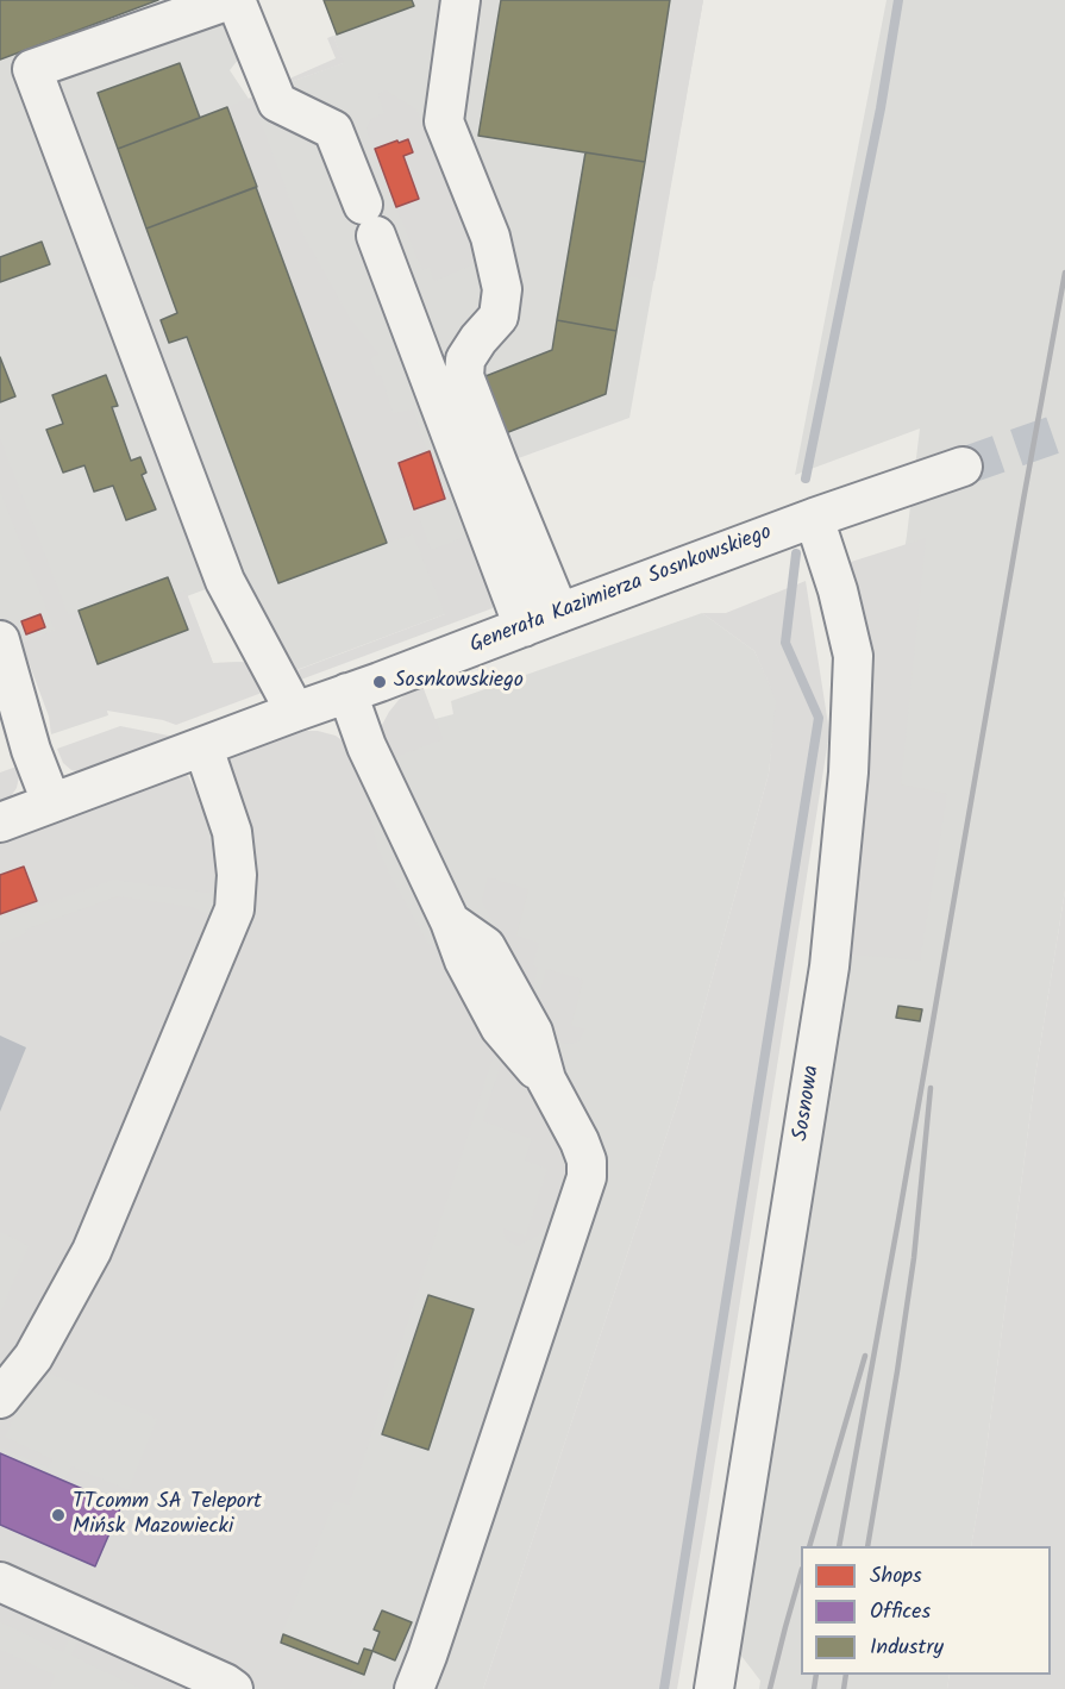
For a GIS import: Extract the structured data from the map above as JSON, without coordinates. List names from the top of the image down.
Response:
{
  "streets": {
    "street": ["Generała Kazimierza Sosnkowskiego", "Sosnowa"]
  },
  "crossings": [
    ["Generała Kazimierza Sosnkowskiego", "Sosnowa"]
  ],
  "places": ["Sosnkowskiego", "TTcomm SA Teleport Mińsk Mazowiecki"],
  "legend": ["Shops", "Offices", "Industry"]
}
